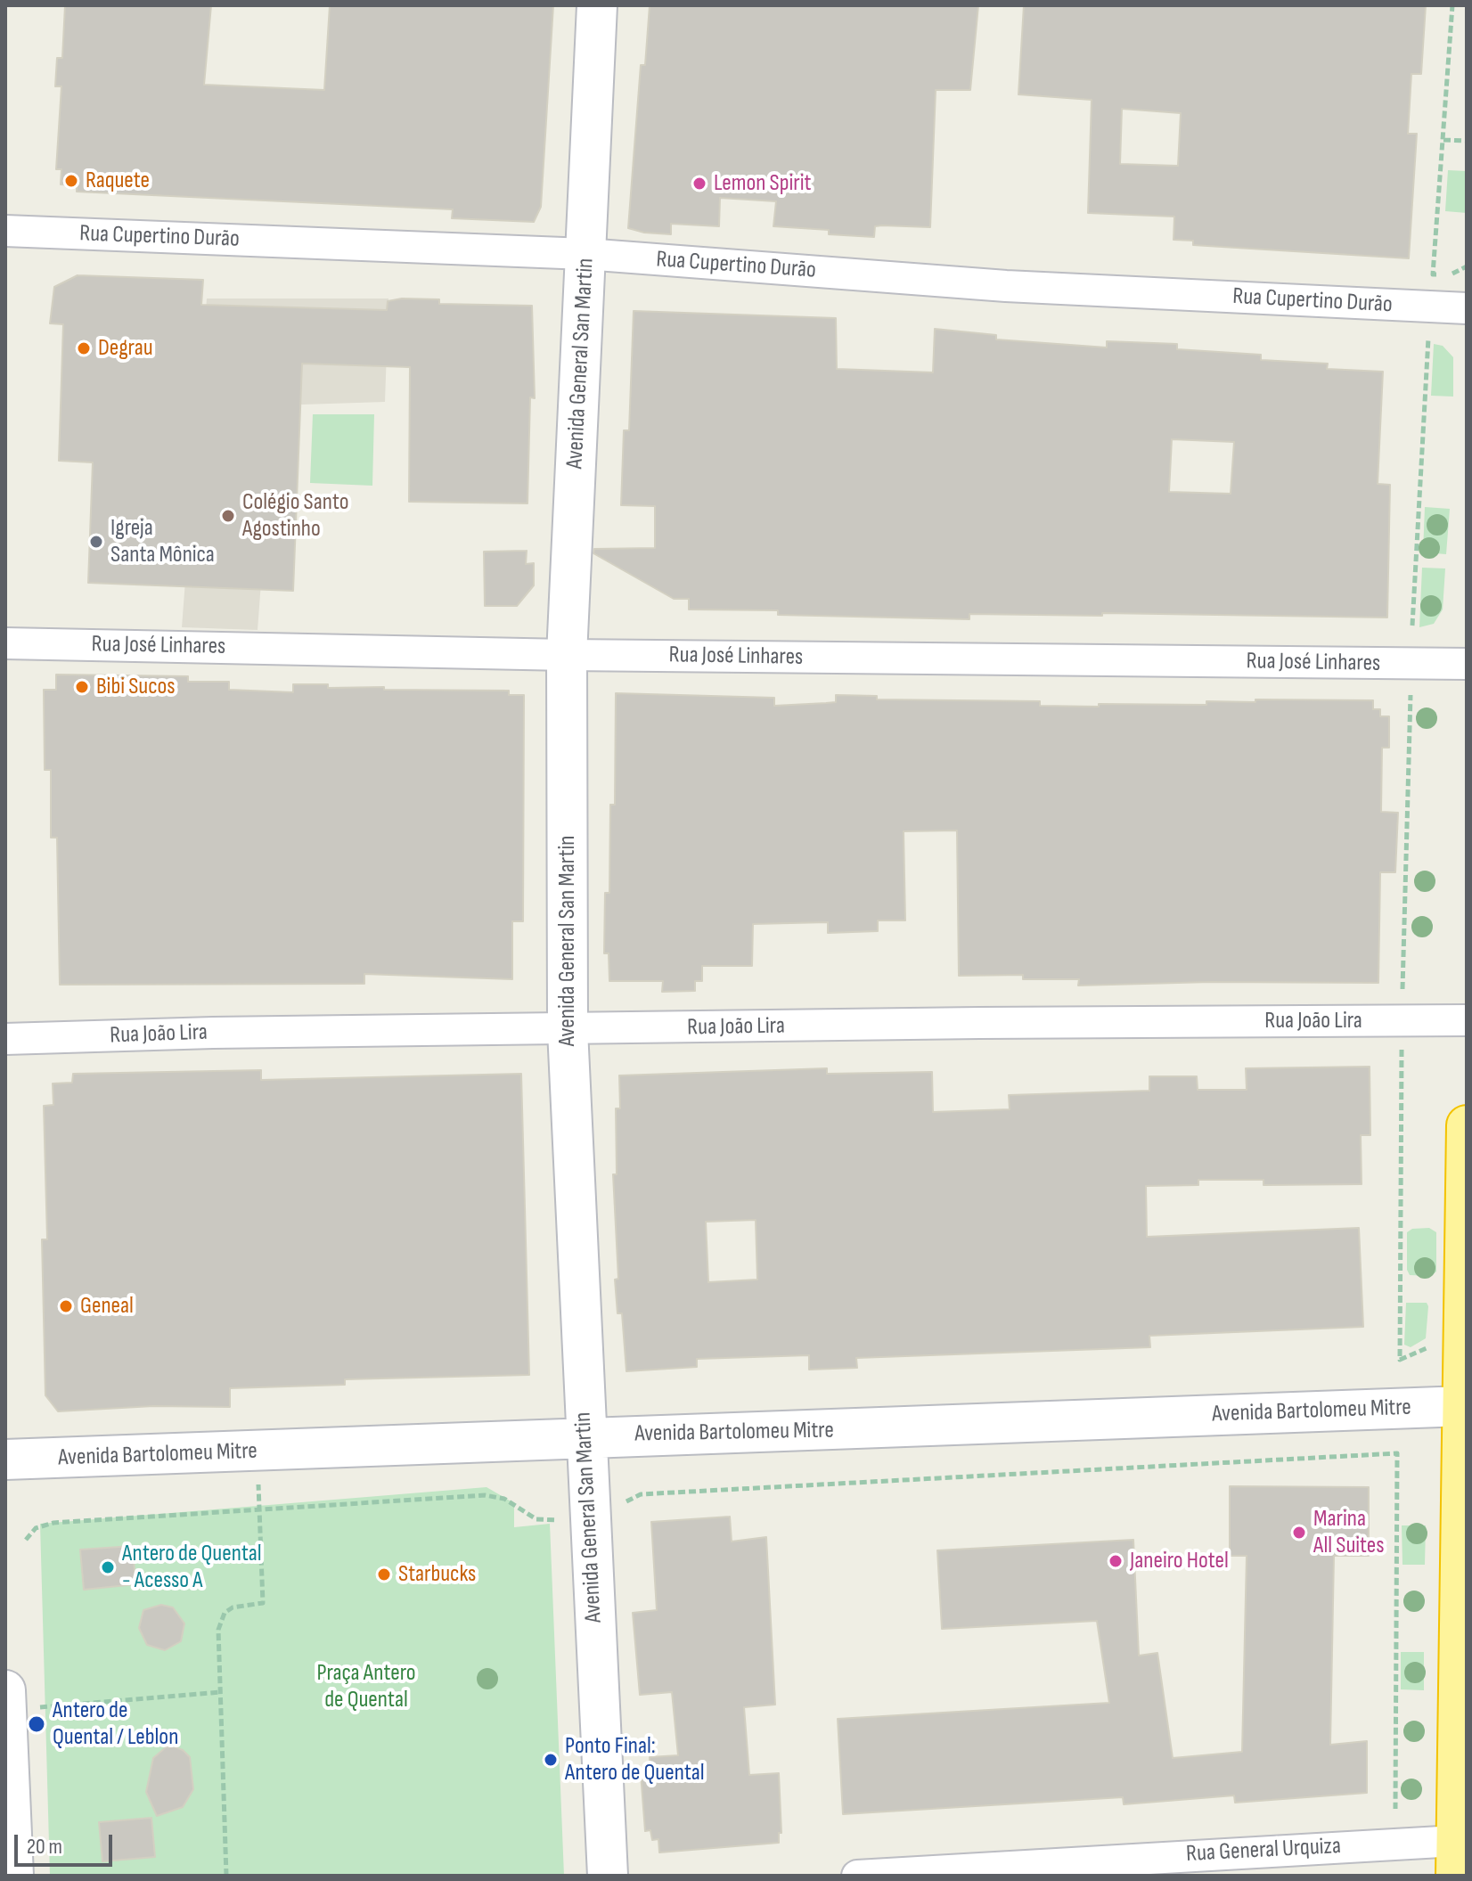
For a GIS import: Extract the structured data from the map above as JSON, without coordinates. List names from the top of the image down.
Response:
{
  "streets": {
    "main road": ["Avenida General San Martin", "Avenida Bartolomeu Mitre"],
    "street": [
      "Rua Cupertino Durão",
      "Rua José Linhares",
      "Rua João Lira",
      "Rua General Urquiza"
    ]
  },
  "crossings": [
    ["Rua Cupertino Durão", "Avenida General San Martin"],
    ["Avenida General San Martin", "Rua José Linhares"],
    ["Avenida General San Martin", "Rua João Lira"],
    ["Avenida General San Martin", "Avenida Bartolomeu Mitre"]
  ],
  "parks": ["Praça Antero de Quental"],
  "places": [
    "Raquete",
    "Lemon Spirit",
    "Degrau",
    "Colégio Santo Agostinho",
    "Igreja Santa Mônica",
    "Bibi Sucos",
    "Geneal",
    "Marina All Suites",
    "Janeiro Hotel",
    "Antero de Quental - Acesso A",
    "Starbucks",
    "Antero de Quental / Leblon",
    "Ponto Final: Antero de Quental"
  ],
  "scale_bar": "20 m"
}
